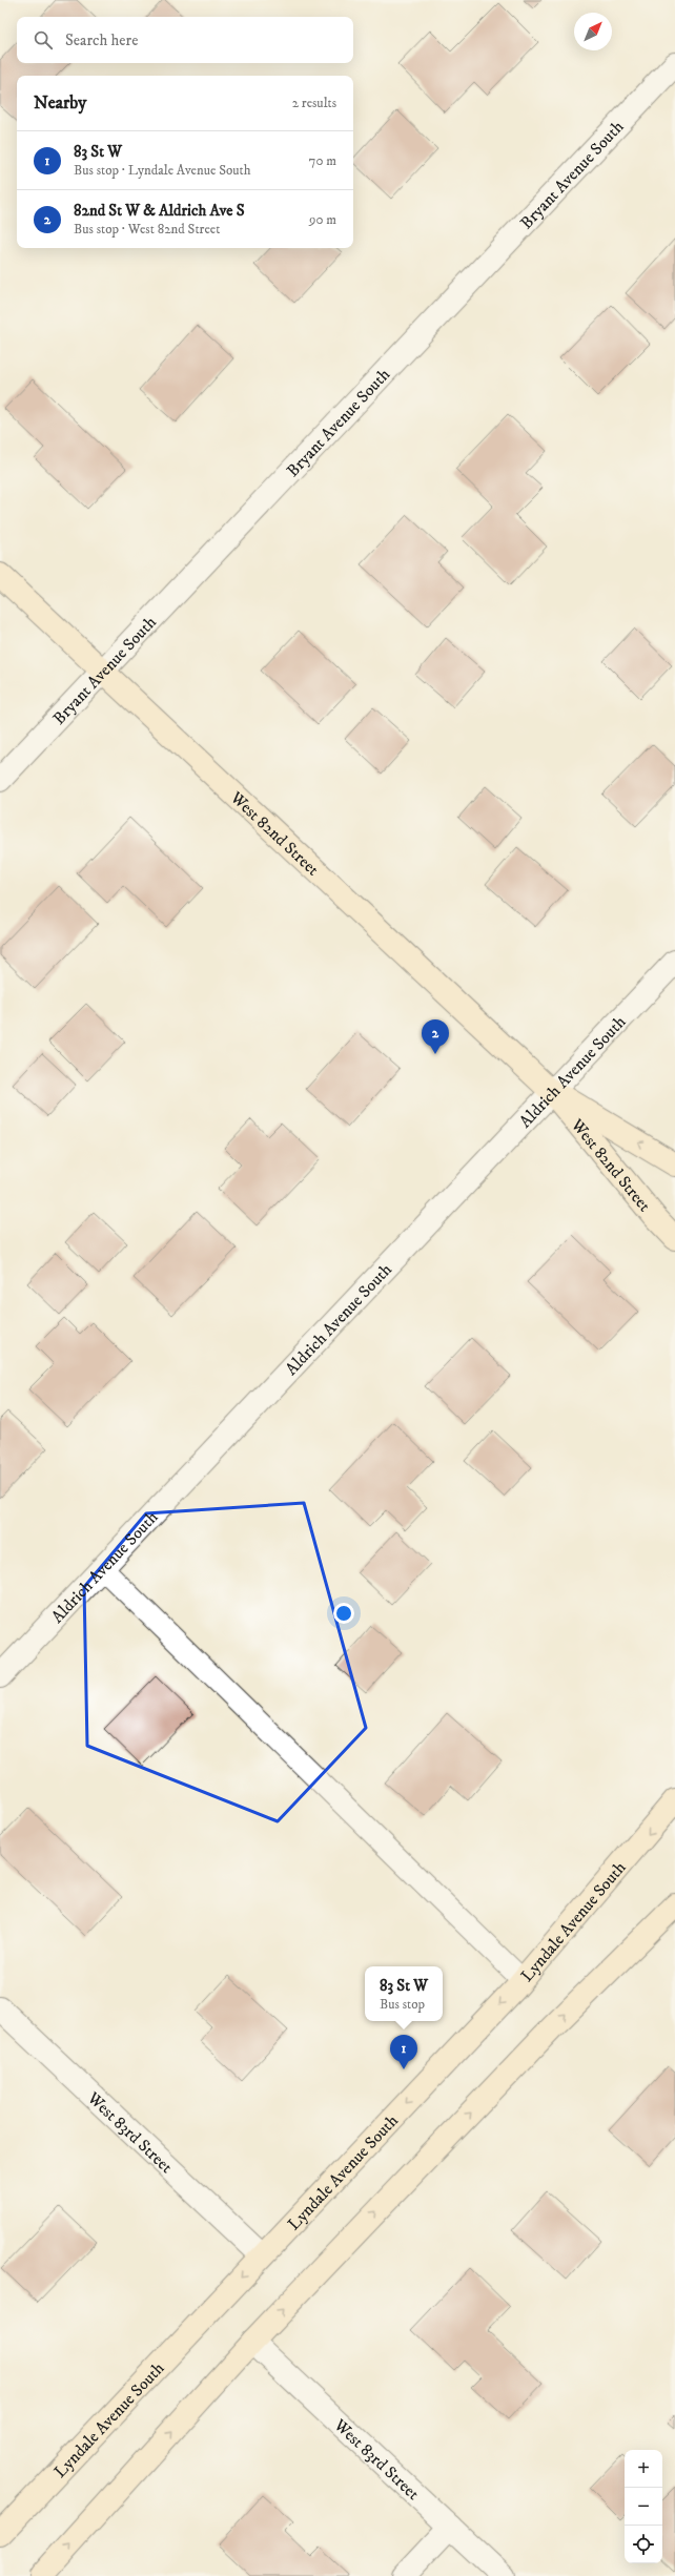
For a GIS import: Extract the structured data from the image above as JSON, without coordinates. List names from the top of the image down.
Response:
{
  "streets": {
    "main road": ["West 82nd Street", "Lyndale Avenue South"],
    "street": ["Bryant Avenue South", "Aldrich Avenue South", "West 83rd Street"]
  },
  "crossings": [
    ["Bryant Avenue South", "West 82nd Street"],
    ["West 82nd Street", "Aldrich Avenue South"],
    ["Lyndale Avenue South", "West 83rd Street"]
  ],
  "north": "top right",
  "page": {
    "search": "Search here",
    "heading": ["Nearby", "2 results"],
    "list": [
      {
        "mark": "1",
        "name": "83 St W",
        "note": "Bus stop · Lyndale Avenue South",
        "value": "70 m"
      },
      {
        "mark": "2",
        "name": "82nd St W & Aldrich Ave S",
        "note": "Bus stop · West 82nd Street",
        "value": "90 m"
      }
    ],
    "pins": ["2", "1"],
    "popup": ["83 St W", "Bus stop"],
    "map_buttons": ["+", "−"]
  }
}
